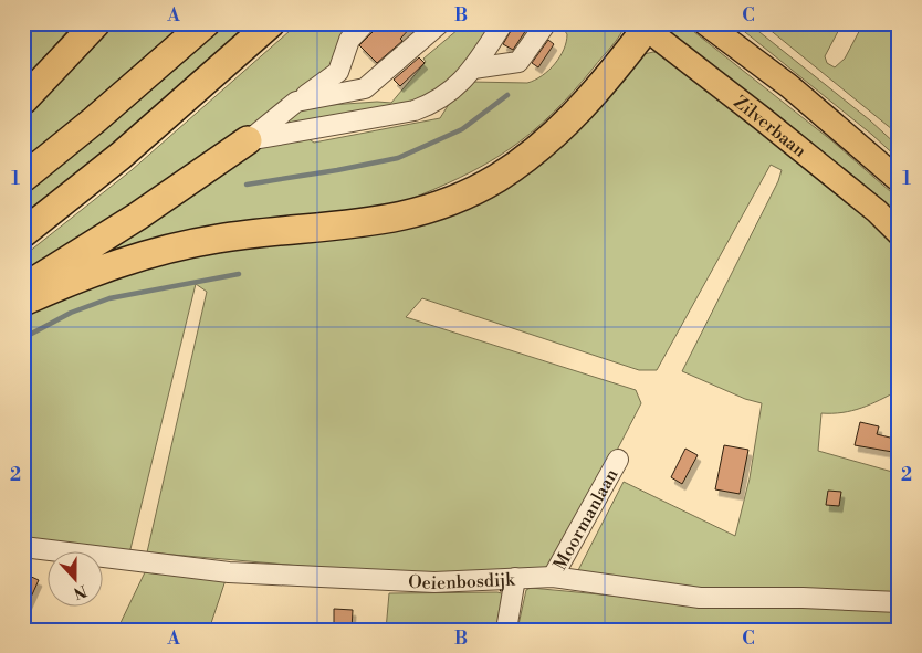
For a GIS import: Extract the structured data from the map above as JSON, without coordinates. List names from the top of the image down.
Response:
{
  "streets": {
    "main road": ["Zilverbaan"],
    "street": ["Moormanlaan", "Oeienbosdijk"]
  },
  "crossings": [
    ["Moormanlaan", "Oeienbosdijk"]
  ],
  "north": "bottom",
  "grid": {
    "columns": ["A", "B", "C"],
    "rows": ["1", "2"]
  }
}
